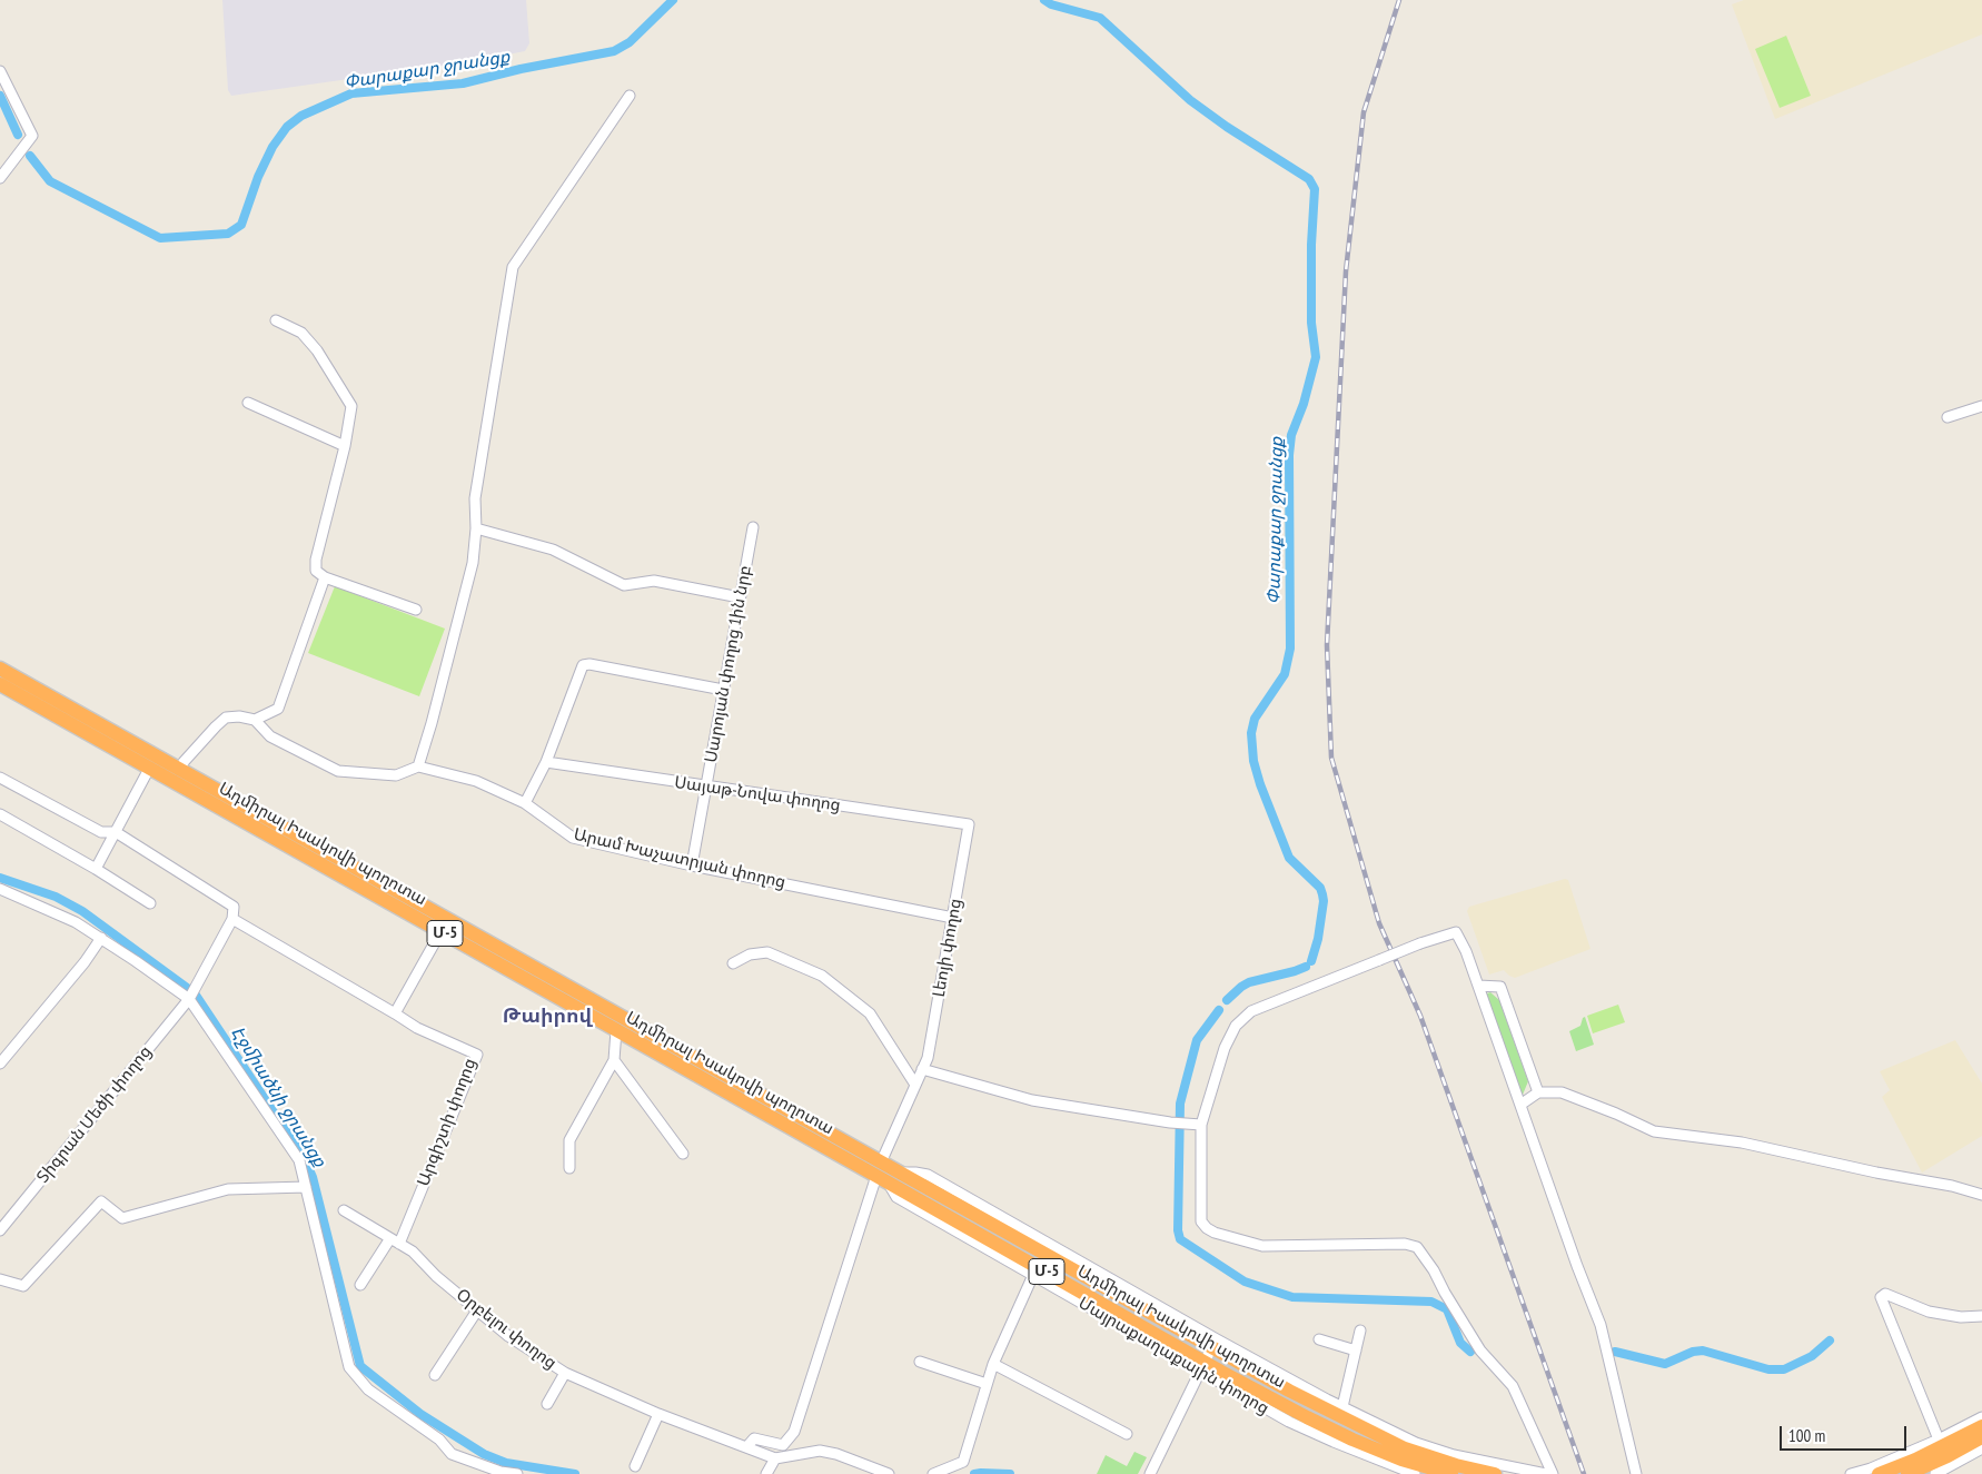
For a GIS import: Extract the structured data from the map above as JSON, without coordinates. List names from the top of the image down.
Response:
{
  "streets": {
    "highway": ["Ադմիրալ Իսակովի պողոտա", "Մ-5"],
    "street": [
      "Սարոյան փողոց 1ին նրբ",
      "Սայաթ-Նովա փողոց",
      "Արամ Խաչատրյան փողոց",
      "Լեոյի փողոց",
      "Տիգրան Մեծի փողոց",
      "Արգիշտի փողոց",
      "Օրբելու փողոց",
      "Մայրաքաղաքային փողոց"
    ]
  },
  "crossings": [
    ["Սարոյան փողոց 1ին նրբ", "Սայաթ-Նովա փողոց"],
    ["Սարոյան փողոց 1ին նրբ", "Արամ Խաչատրյան փողոց"],
    ["Սայաթ-Նովա փողոց", "Լեոյի փողոց"],
    ["Ադմիրալ Իսակովի պողոտա", "Լեոյի փողոց"],
    ["Ադմիրալ Իսակովի պողոտա", "Մայրաքաղաքային փողոց"],
    ["Արամ Խաչատրյան փողոց", "Լեոյի փողոց"],
    ["Լեոյի փողոց", "Մայրաքաղաքային փողոց"],
    ["Արգիշտի փողոց", "Օրբելու փողոց"]
  ],
  "districts": ["Թաիրով"],
  "water": ["Փարաքար ջրանցք", "Էջմիածնի ջրանցք"],
  "scale_bar": "100 m"
}
